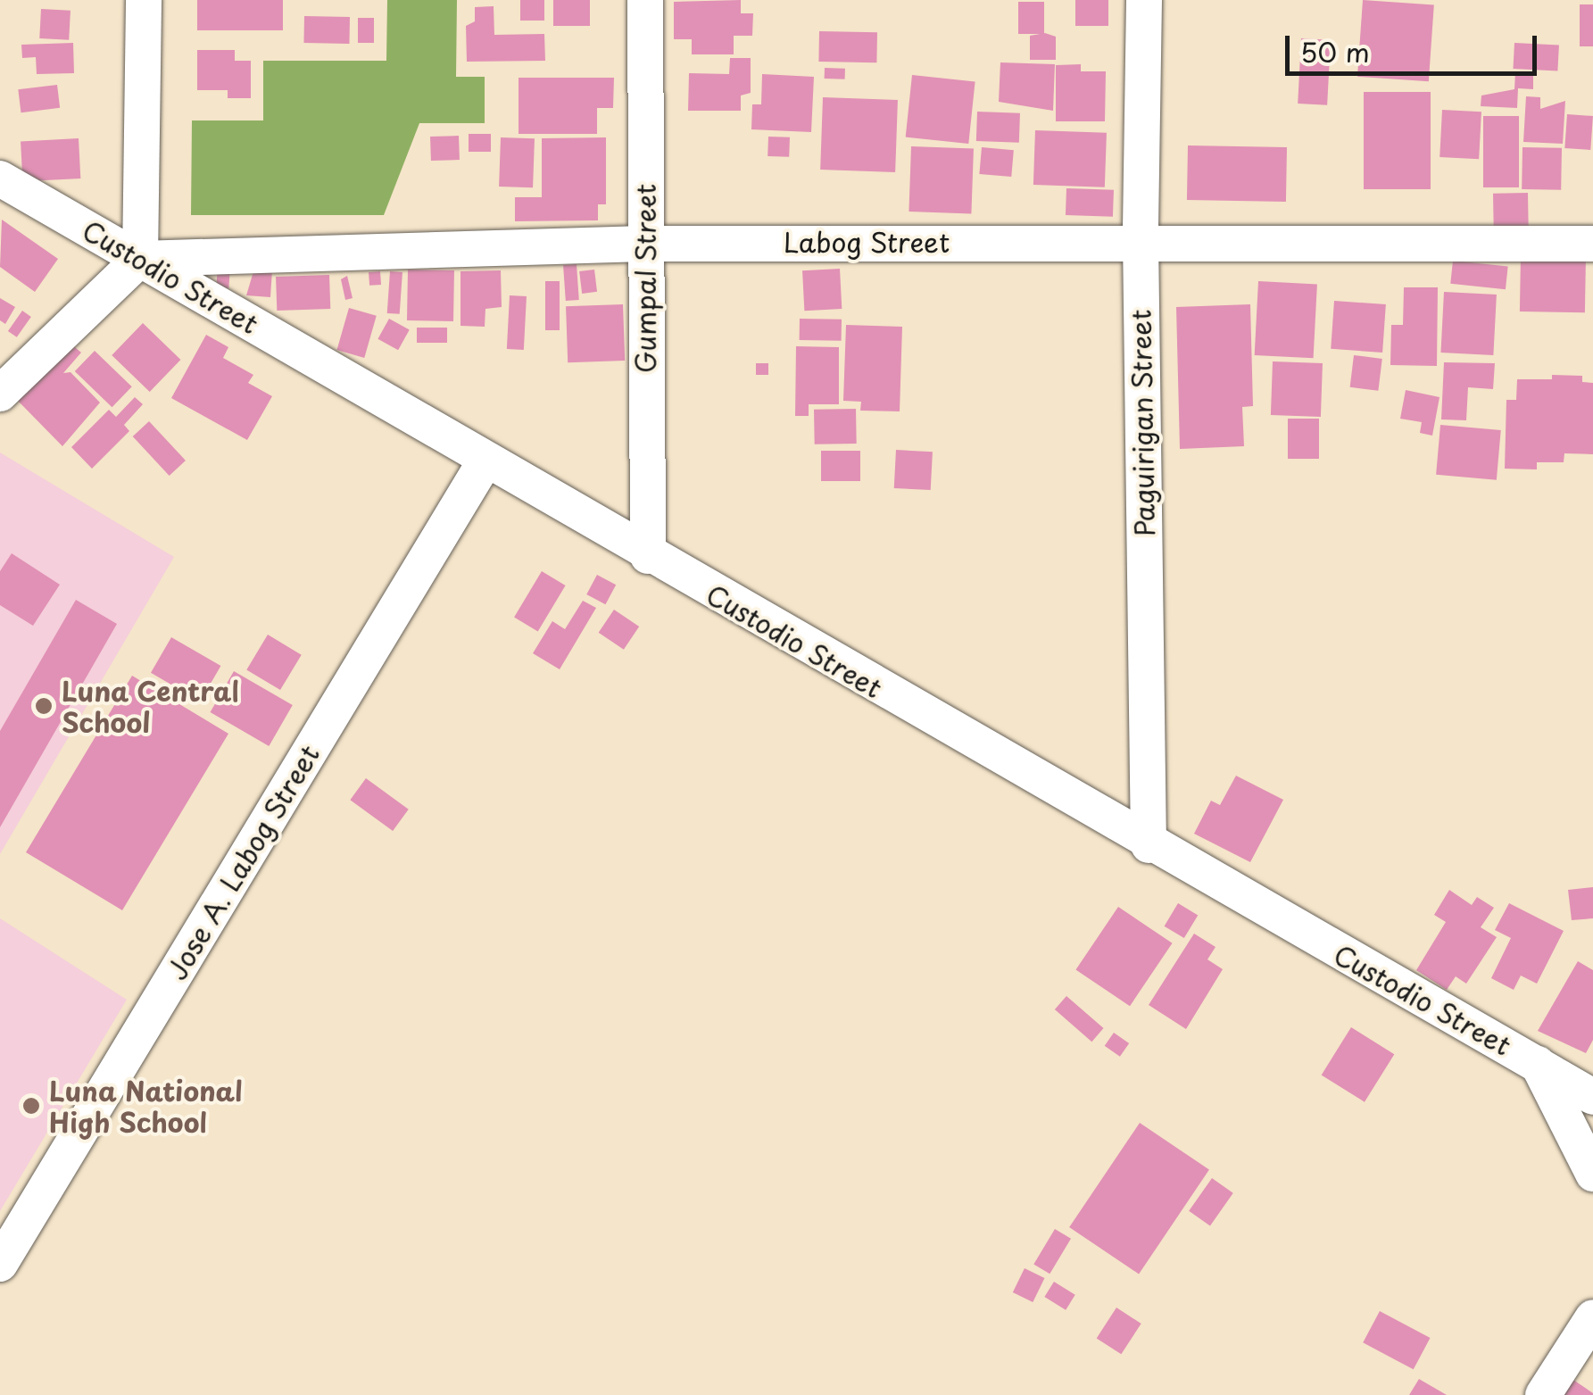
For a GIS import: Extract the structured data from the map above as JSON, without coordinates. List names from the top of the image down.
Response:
{
  "streets": {
    "street": [
      "Labog Street",
      "Custodio Street",
      "Gumpal Street",
      "Paguirigan Street",
      "Jose A. Labog Street"
    ]
  },
  "crossings": [
    ["Labog Street", "Custodio Street"],
    ["Labog Street", "Gumpal Street"],
    ["Labog Street", "Paguirigan Street"],
    ["Custodio Street", "Gumpal Street"],
    ["Custodio Street", "Paguirigan Street"],
    ["Custodio Street", "Jose A. Labog Street"]
  ],
  "places": ["Luna Central School", "Luna National High School"],
  "scale_bar": "50 m"
}
